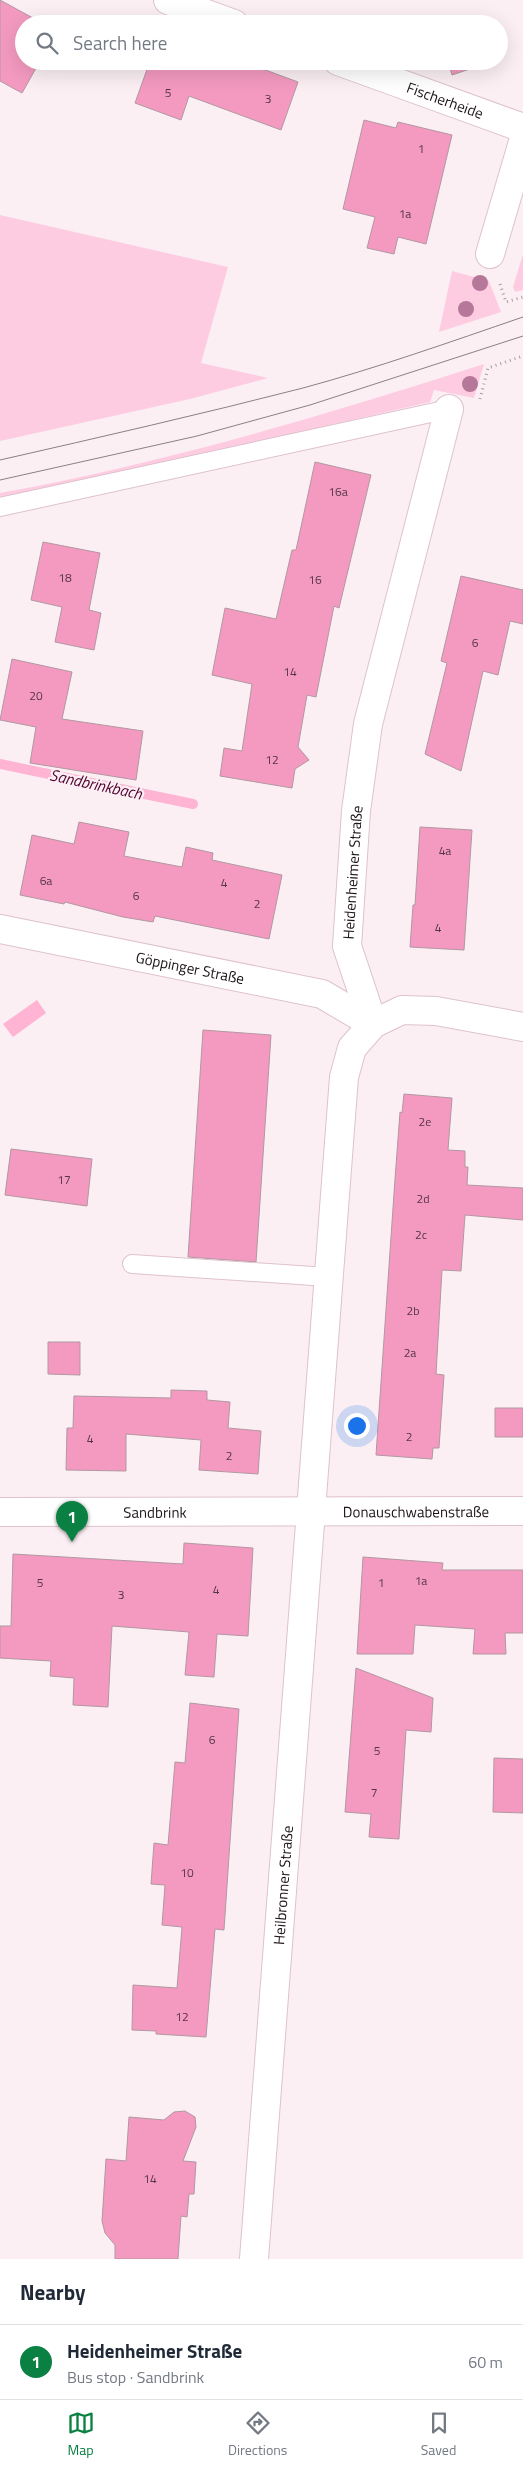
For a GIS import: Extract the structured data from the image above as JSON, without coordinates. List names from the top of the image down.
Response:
{
  "streets": {
    "street": [
      "Fischerheide",
      "Heidenheimer Straße",
      "Göppinger Straße",
      "Donauschwabenstraße",
      "Sandbrink",
      "Heilbronner Straße"
    ]
  },
  "crossings": [
    ["Heidenheimer Straße", "Göppinger Straße"],
    ["Donauschwabenstraße", "Sandbrink"],
    ["Donauschwabenstraße", "Heilbronner Straße"],
    ["Sandbrink", "Heilbronner Straße"]
  ],
  "water": ["Sandbrinkbach"],
  "house_numbers": [
    "5",
    "3",
    "1",
    "1a",
    "16a",
    "18",
    "16",
    "6",
    "14",
    "20",
    "12",
    "4a",
    "6a",
    "4",
    "6",
    "2",
    "4",
    "2e",
    "17",
    "2d",
    "2c",
    "2b",
    "2a",
    "2",
    "4",
    "2",
    "1a",
    "5",
    "1",
    "4",
    "3",
    "6",
    "5",
    "7",
    "10",
    "12",
    "14"
  ],
  "page": {
    "search": "Search here",
    "pins": "1",
    "heading": "Nearby",
    "list": [
      {
        "mark": "1",
        "name": "Heidenheimer Straße",
        "note": "Bus stop · Sandbrink",
        "value": "60 m"
      }
    ],
    "nav": ["Map", "Directions", "Saved"]
  }
}
